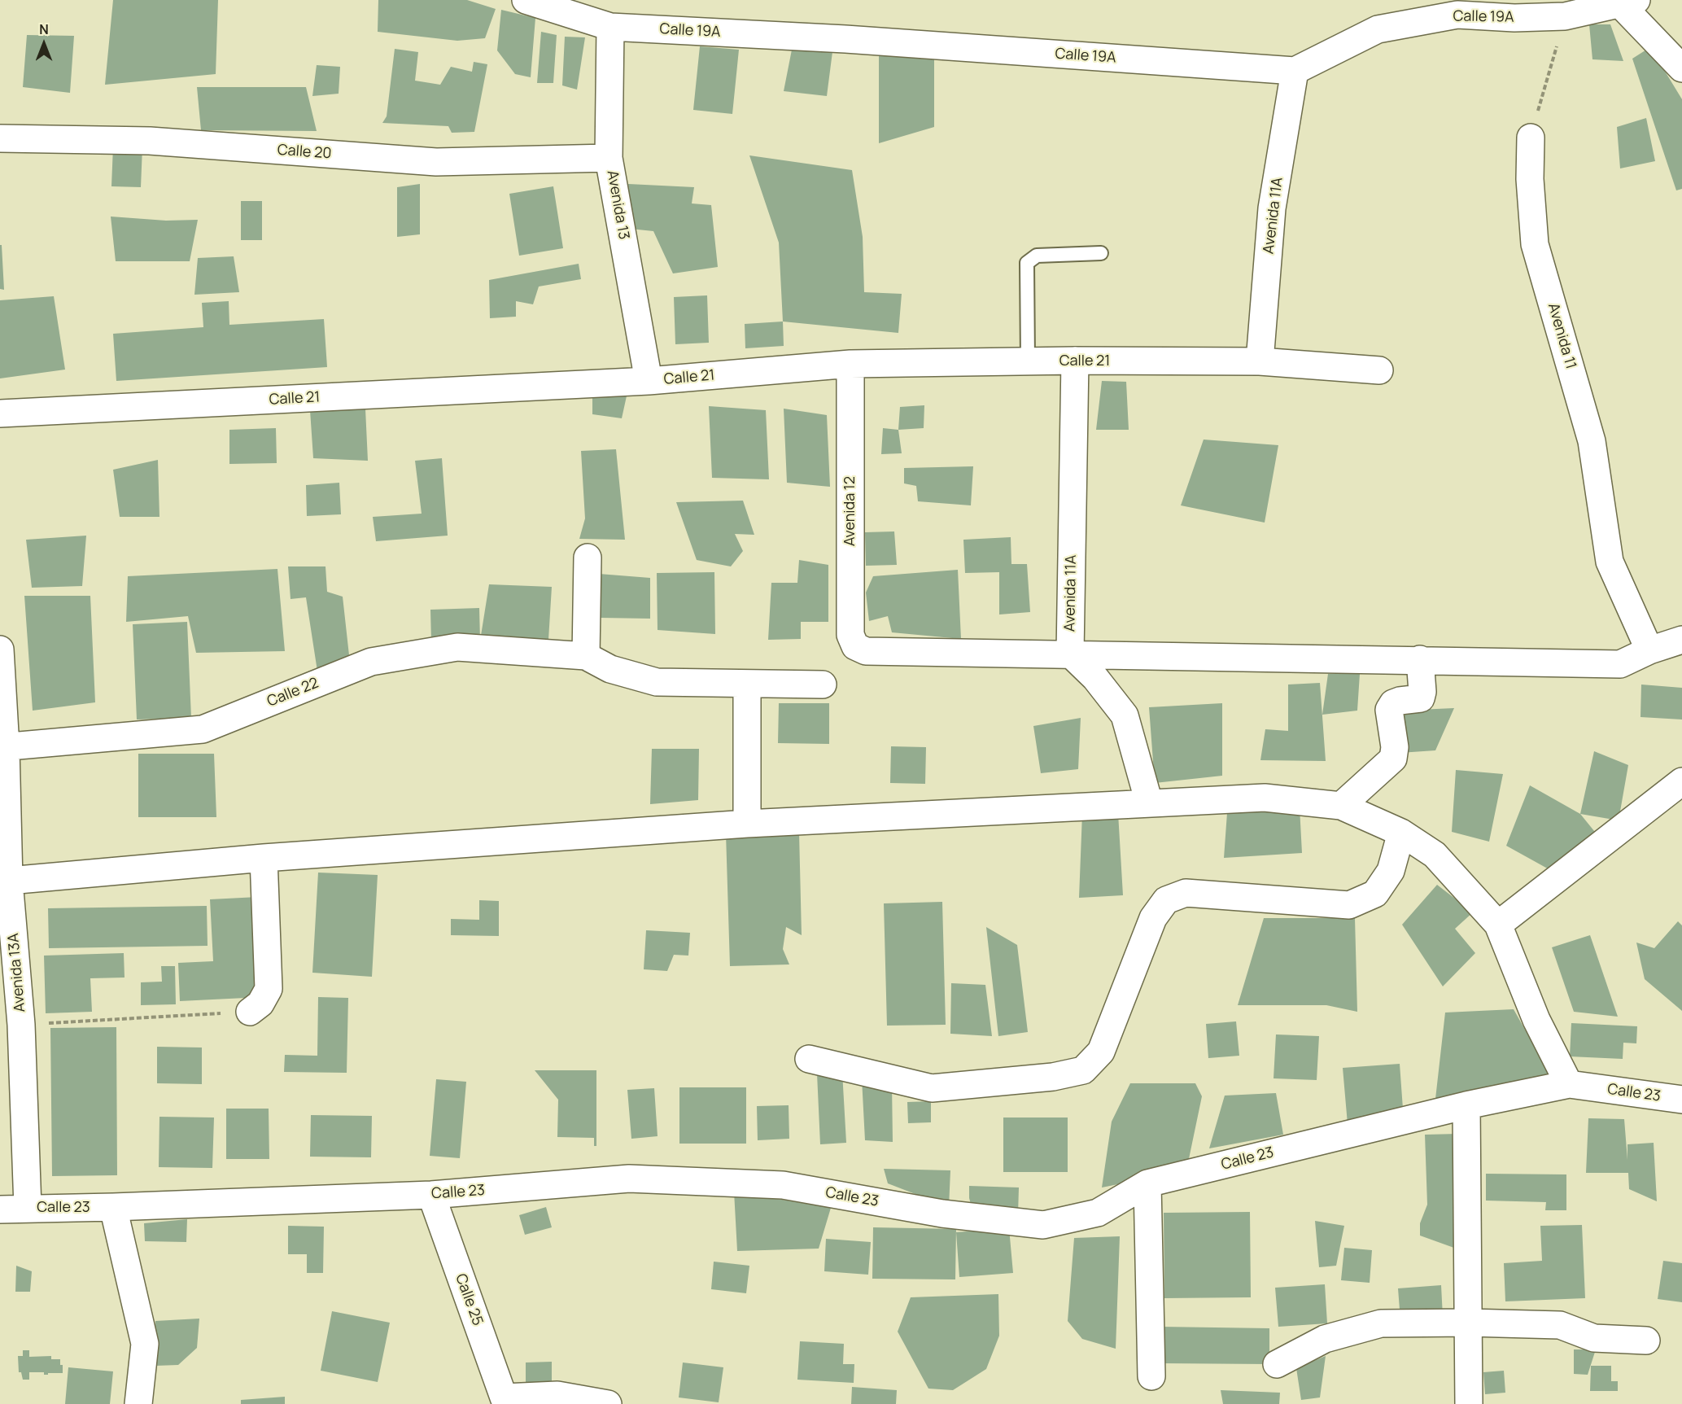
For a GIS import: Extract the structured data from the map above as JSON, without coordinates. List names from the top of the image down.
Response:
{
  "streets": {
    "street": [
      "Calle 19A",
      "Calle 20",
      "Avenida 13",
      "Avenida 11A",
      "Avenida 11",
      "Calle 21",
      "Avenida 12",
      "Calle 22",
      "Avenida 13A",
      "Calle 23",
      "Calle 25"
    ]
  },
  "crossings": [
    ["Calle 19A", "Avenida 13"],
    ["Calle 19A", "Avenida 11A"],
    ["Calle 20", "Avenida 13"],
    ["Avenida 13", "Calle 21"],
    ["Avenida 11A", "Calle 21"],
    ["Avenida 11A", "Avenida 12"],
    ["Calle 21", "Avenida 12"],
    ["Calle 22", "Avenida 13A"],
    ["Avenida 13A", "Calle 23"],
    ["Calle 23", "Calle 25"]
  ],
  "north": "top"
}
